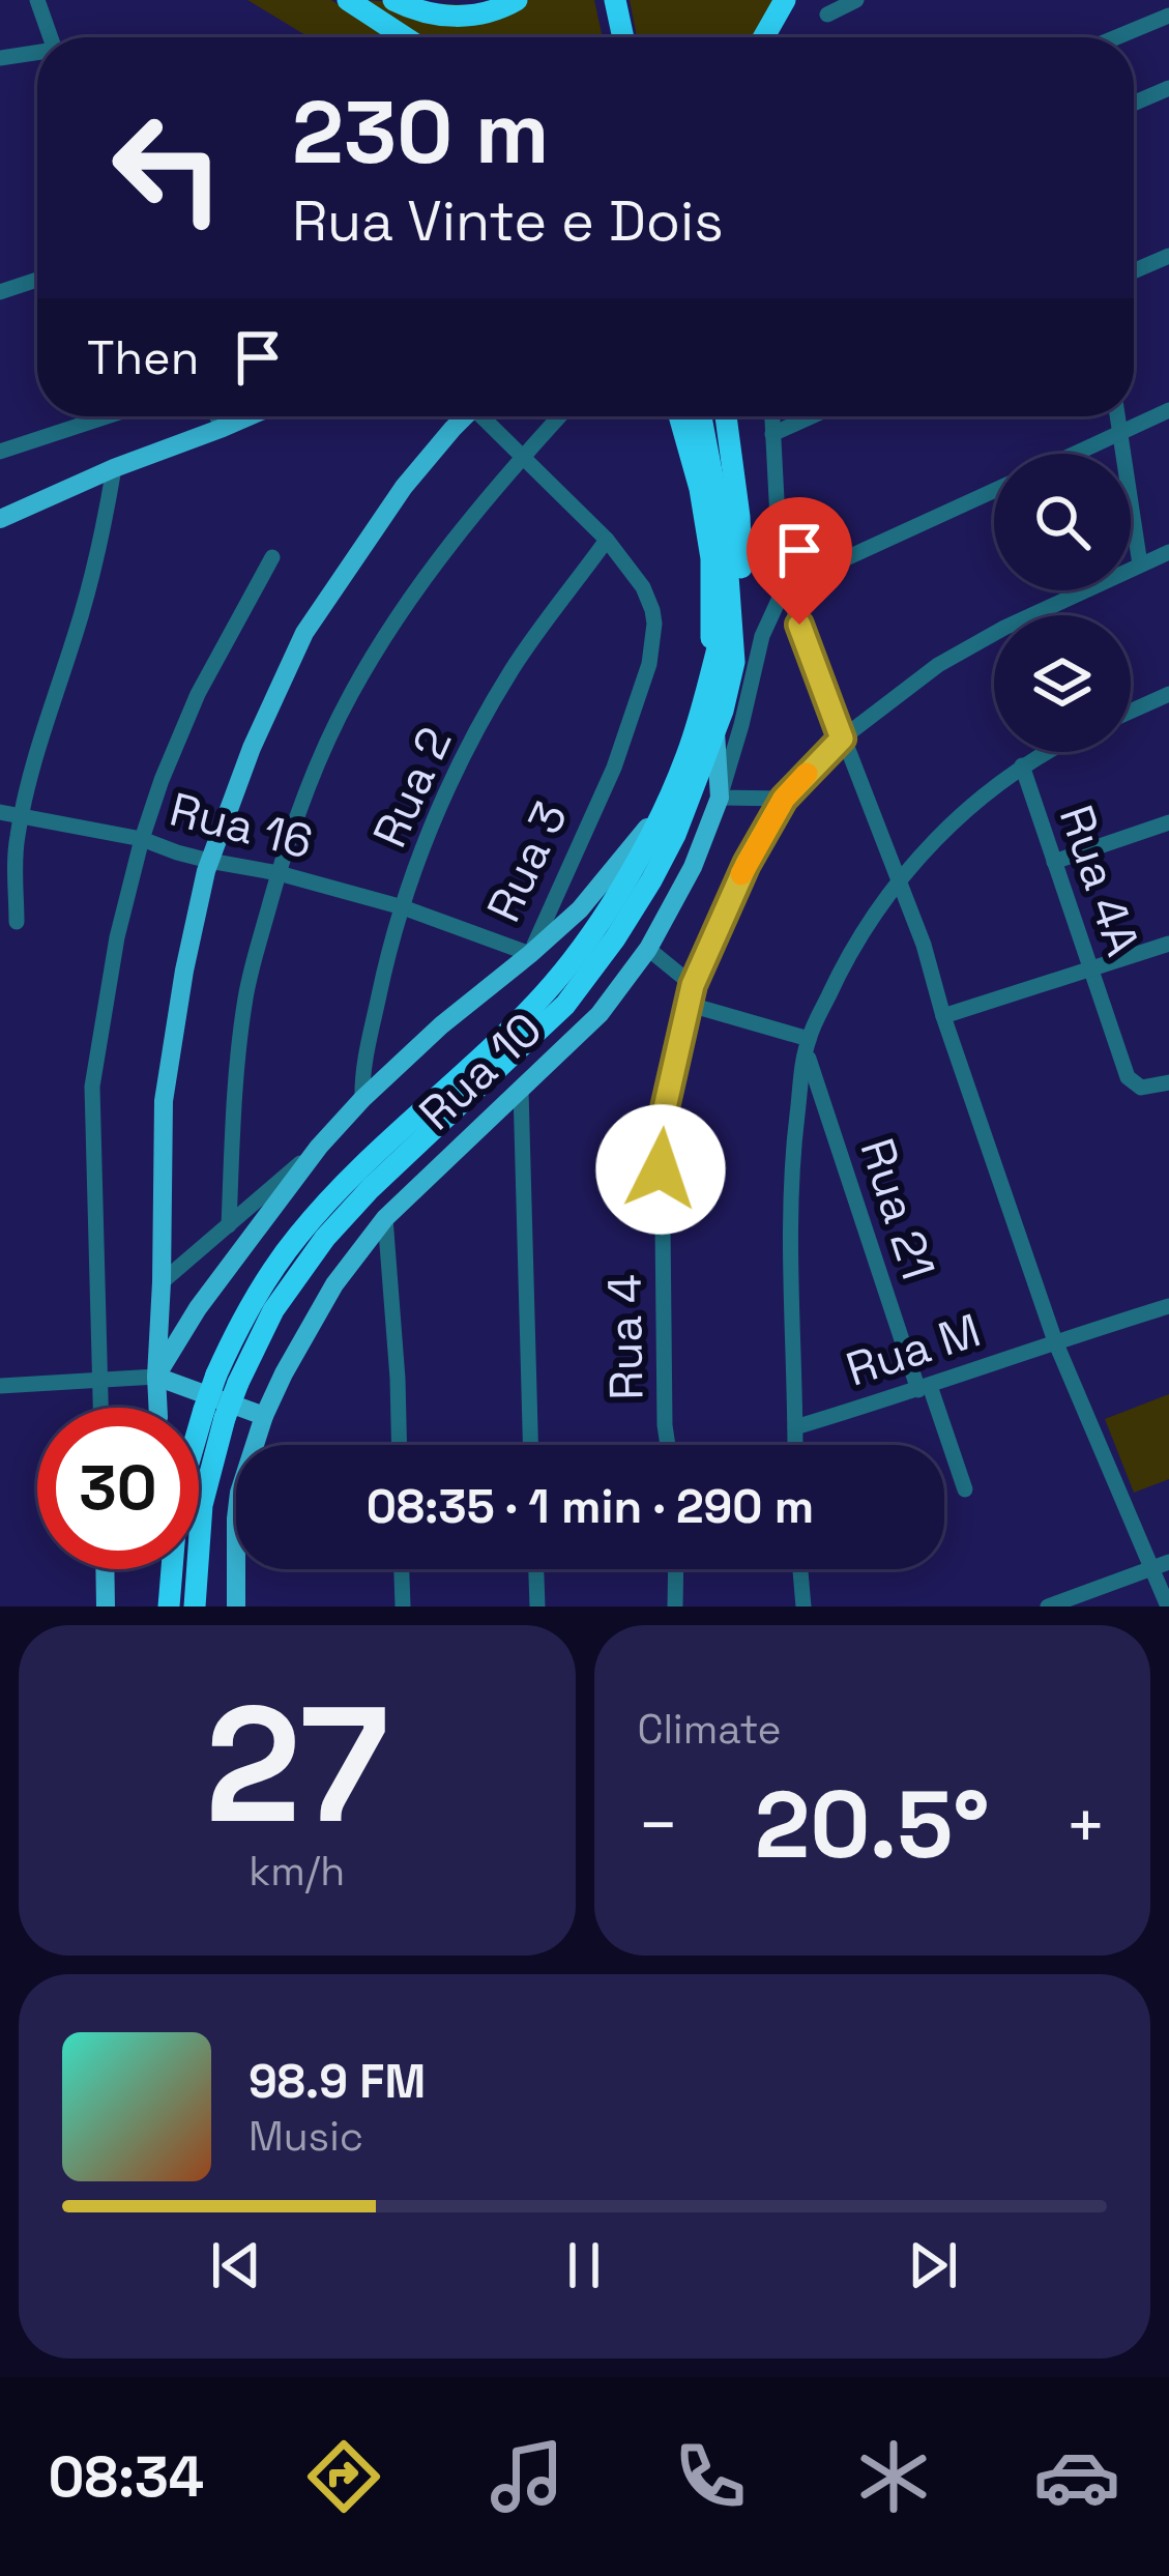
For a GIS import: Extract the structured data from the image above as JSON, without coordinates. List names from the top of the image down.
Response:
{
  "streets": {
    "main road": ["Rua 3", "Rua 10"],
    "street": [
      "Rua 2",
      "Rua 16",
      "Rua 4A",
      "Rua 21",
      "Rua 4",
      "Rua M"
    ]
  },
  "crossings": [
    ["Rua 2", "Rua 16"],
    ["Rua 2", "Rua 3"],
    ["Rua 16", "Rua 3"],
    ["Rua 21", "Rua M"]
  ],
  "page": {
    "turn": ["230 m", "Rua Vinte e Dois"],
    "then": "Then",
    "limit": "30",
    "trip": "08:35 · 1 min · 290 m",
    "tile": [
      ["27", "km/h"],
      "Climate"
    ],
    "heat": ["−", "20.5°", "+"],
    "song": ["98.9 FM", "Music"],
    "tabs": "08:34"
  }
}
